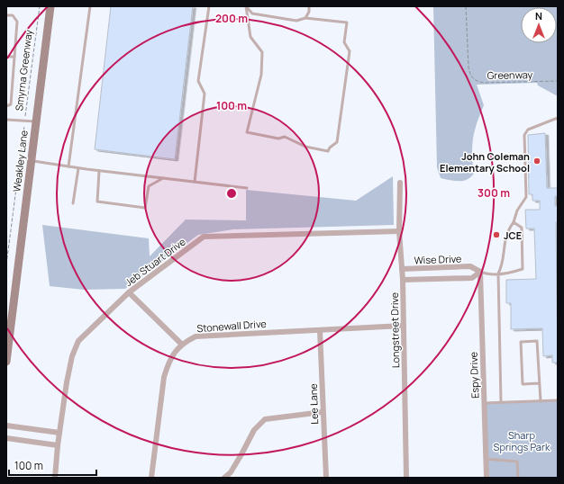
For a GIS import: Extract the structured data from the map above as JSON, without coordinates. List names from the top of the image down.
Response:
{
  "streets": {
    "main road": ["Weakley Lane"],
    "street": [
      "Wise Drive",
      "Jeb Stuart Drive",
      "Stonewall Drive",
      "Longstreet Drive",
      "Espy Drive",
      "Lee Lane"
    ],
    "path": ["Smyrna Greenway", "Greenway"]
  },
  "crossings": [
    ["Wise Drive", "Longstreet Drive"],
    ["Wise Drive", "Espy Drive"],
    ["Jeb Stuart Drive", "Longstreet Drive"],
    ["Stonewall Drive", "Longstreet Drive"],
    ["Stonewall Drive", "Lee Lane"]
  ],
  "parks": ["Sharp Springs Park"],
  "places": ["John Coleman Elementary School", "JCE"],
  "scale_bar": "100 m",
  "north": "top",
  "rings": ["200 m", "100 m", "300 m"]
}
